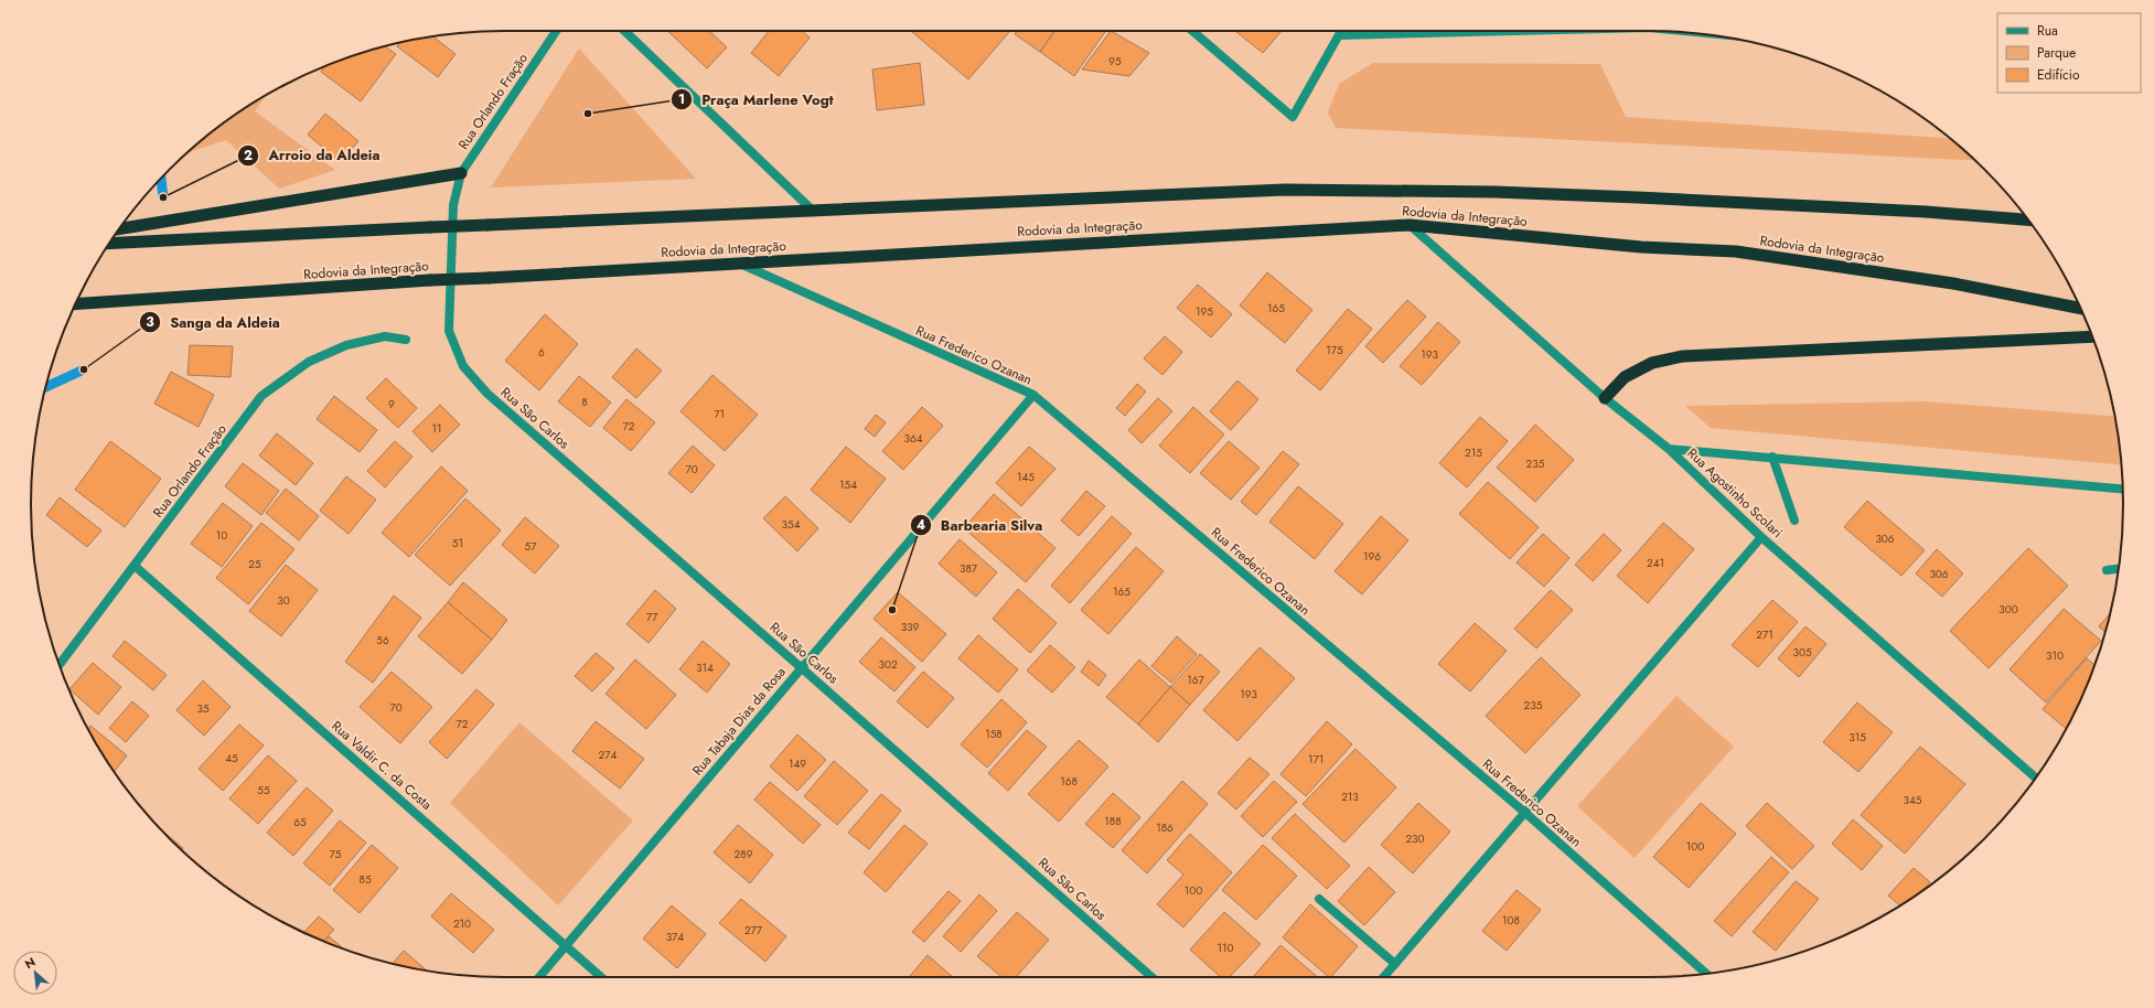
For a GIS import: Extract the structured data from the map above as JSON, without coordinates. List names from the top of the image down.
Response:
{
  "streets": {
    "highway": ["Rodovia da Integração"],
    "street": [
      "Rua Orlando Fração",
      "Rua Frederico Ozanan",
      "Rua São Carlos",
      "Rua Agostinho Scolari",
      "Rua Tabaja Dias da Rosa",
      "Rua Valdir C. da Costa"
    ]
  },
  "crossings": [
    ["Rua Orlando Fração", "Rua São Carlos"],
    ["Rua Orlando Fração", "Rua Valdir C. da Costa"],
    ["Rodovia da Integração", "Rua Frederico Ozanan"],
    ["Rodovia da Integração", "Rua Agostinho Scolari"],
    ["Rua Frederico Ozanan", "Rua Tabaja Dias da Rosa"],
    ["Rua São Carlos", "Rua Tabaja Dias da Rosa"],
    ["Rua Tabaja Dias da Rosa", "Rua Valdir C. da Costa"]
  ],
  "places": [
    "Praça Marlene Vogt",
    "Arroio da Aldeia",
    "Sanga da Aldeia",
    "Barbearia Silva"
  ],
  "house_numbers": [
    "95",
    "165",
    "195",
    "175",
    "6",
    "193",
    "8",
    "9",
    "71",
    "72",
    "11",
    "364",
    "215",
    "235",
    "70",
    "145",
    "154",
    "354",
    "10",
    "306",
    "51",
    "57",
    "196",
    "241",
    "25",
    "387",
    "306",
    "165",
    "30",
    "300",
    "77",
    "339",
    "271",
    "56",
    "305",
    "310",
    "302",
    "314",
    "167",
    "193",
    "235",
    "70",
    "35",
    "72",
    "158",
    "315",
    "274",
    "45",
    "171",
    "149",
    "168",
    "55",
    "213",
    "345",
    "188",
    "65",
    "186",
    "230",
    "100",
    "75",
    "289",
    "85",
    "100",
    "108",
    "210",
    "277",
    "374",
    "110"
  ],
  "legend": ["Rua", "Parque", "Edifício"],
  "north": "top left"
}
